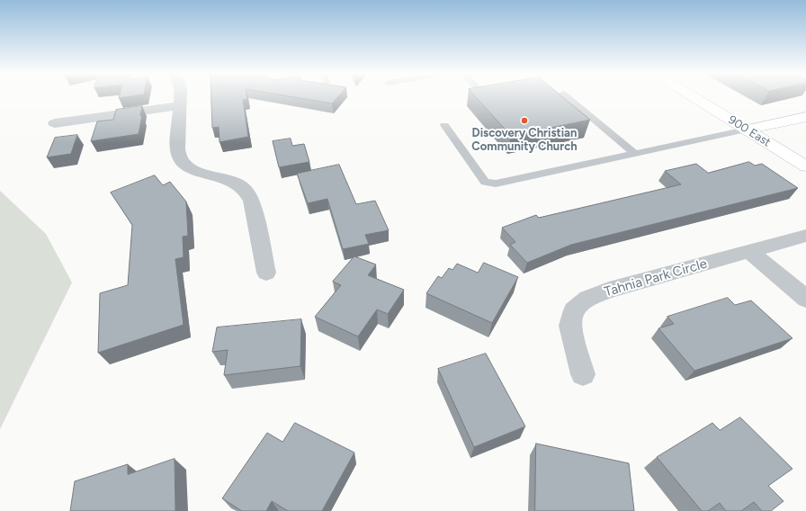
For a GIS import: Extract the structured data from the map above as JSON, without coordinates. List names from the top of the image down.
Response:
{
  "streets": {
    "main road": ["900 East"],
    "street": ["Tahnia Park Circle"]
  },
  "places": ["Discovery Christian Community Church"]
}
